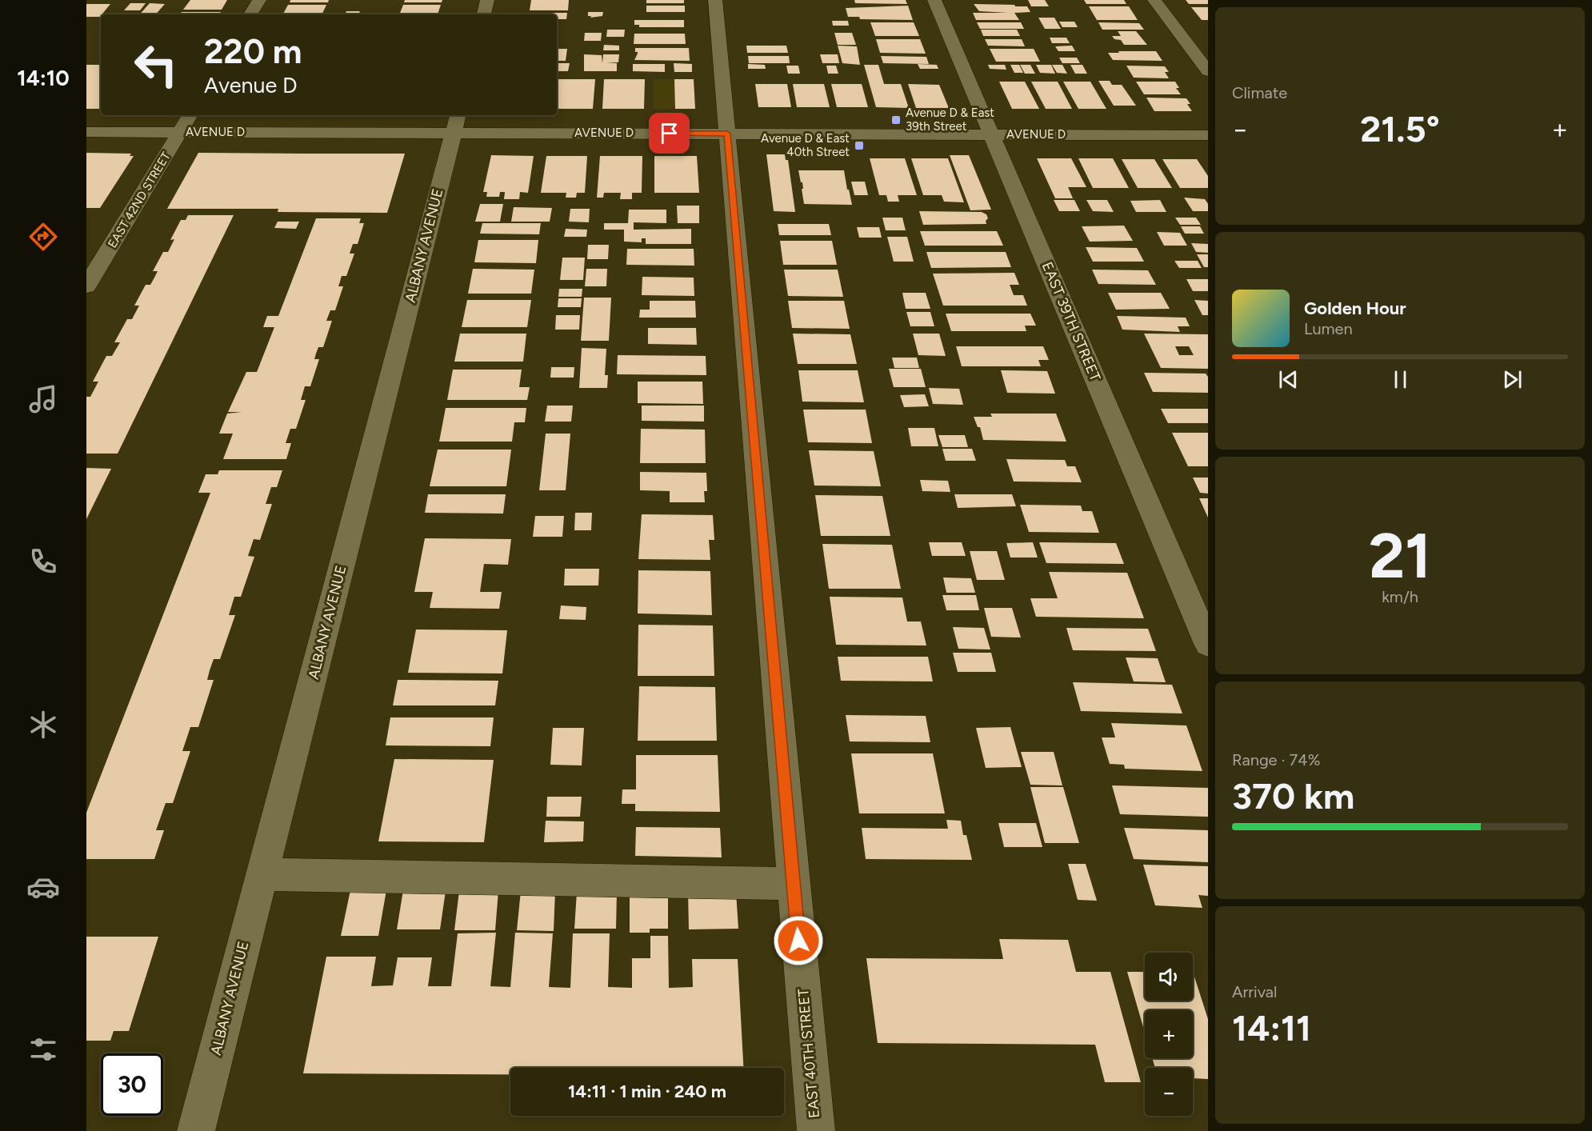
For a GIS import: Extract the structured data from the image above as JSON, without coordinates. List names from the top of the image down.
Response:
{
  "streets": {
    "street": [
      "AVENUE D",
      "EAST 42ND STREET",
      "ALBANY AVENUE",
      "EAST 39TH STREET",
      "EAST 40TH STREET"
    ]
  },
  "crossings": [
    ["AVENUE D", "EAST 42ND STREET"],
    ["AVENUE D", "ALBANY AVENUE"],
    ["AVENUE D", "EAST 39TH STREET"],
    ["AVENUE D", "EAST 40TH STREET"]
  ],
  "places": {
    "transit": ["Avenue D & East 39th Street", "Avenue D & East 40th Street"]
  },
  "page": {
    "tabs": "14:10",
    "tile": [
      "Climate",
      ["21", "km/h"],
      ["Range · 74%", "370 km"],
      ["Arrival", "14:11"]
    ],
    "turn": ["220 m", "Avenue D"],
    "heat": ["−", "21.5°", "+"],
    "song": ["Golden Hour", "Lumen"],
    "map_buttons": ["+", "−"],
    "limit": "30",
    "trip": "14:11 · 1 min · 240 m"
  }
}
